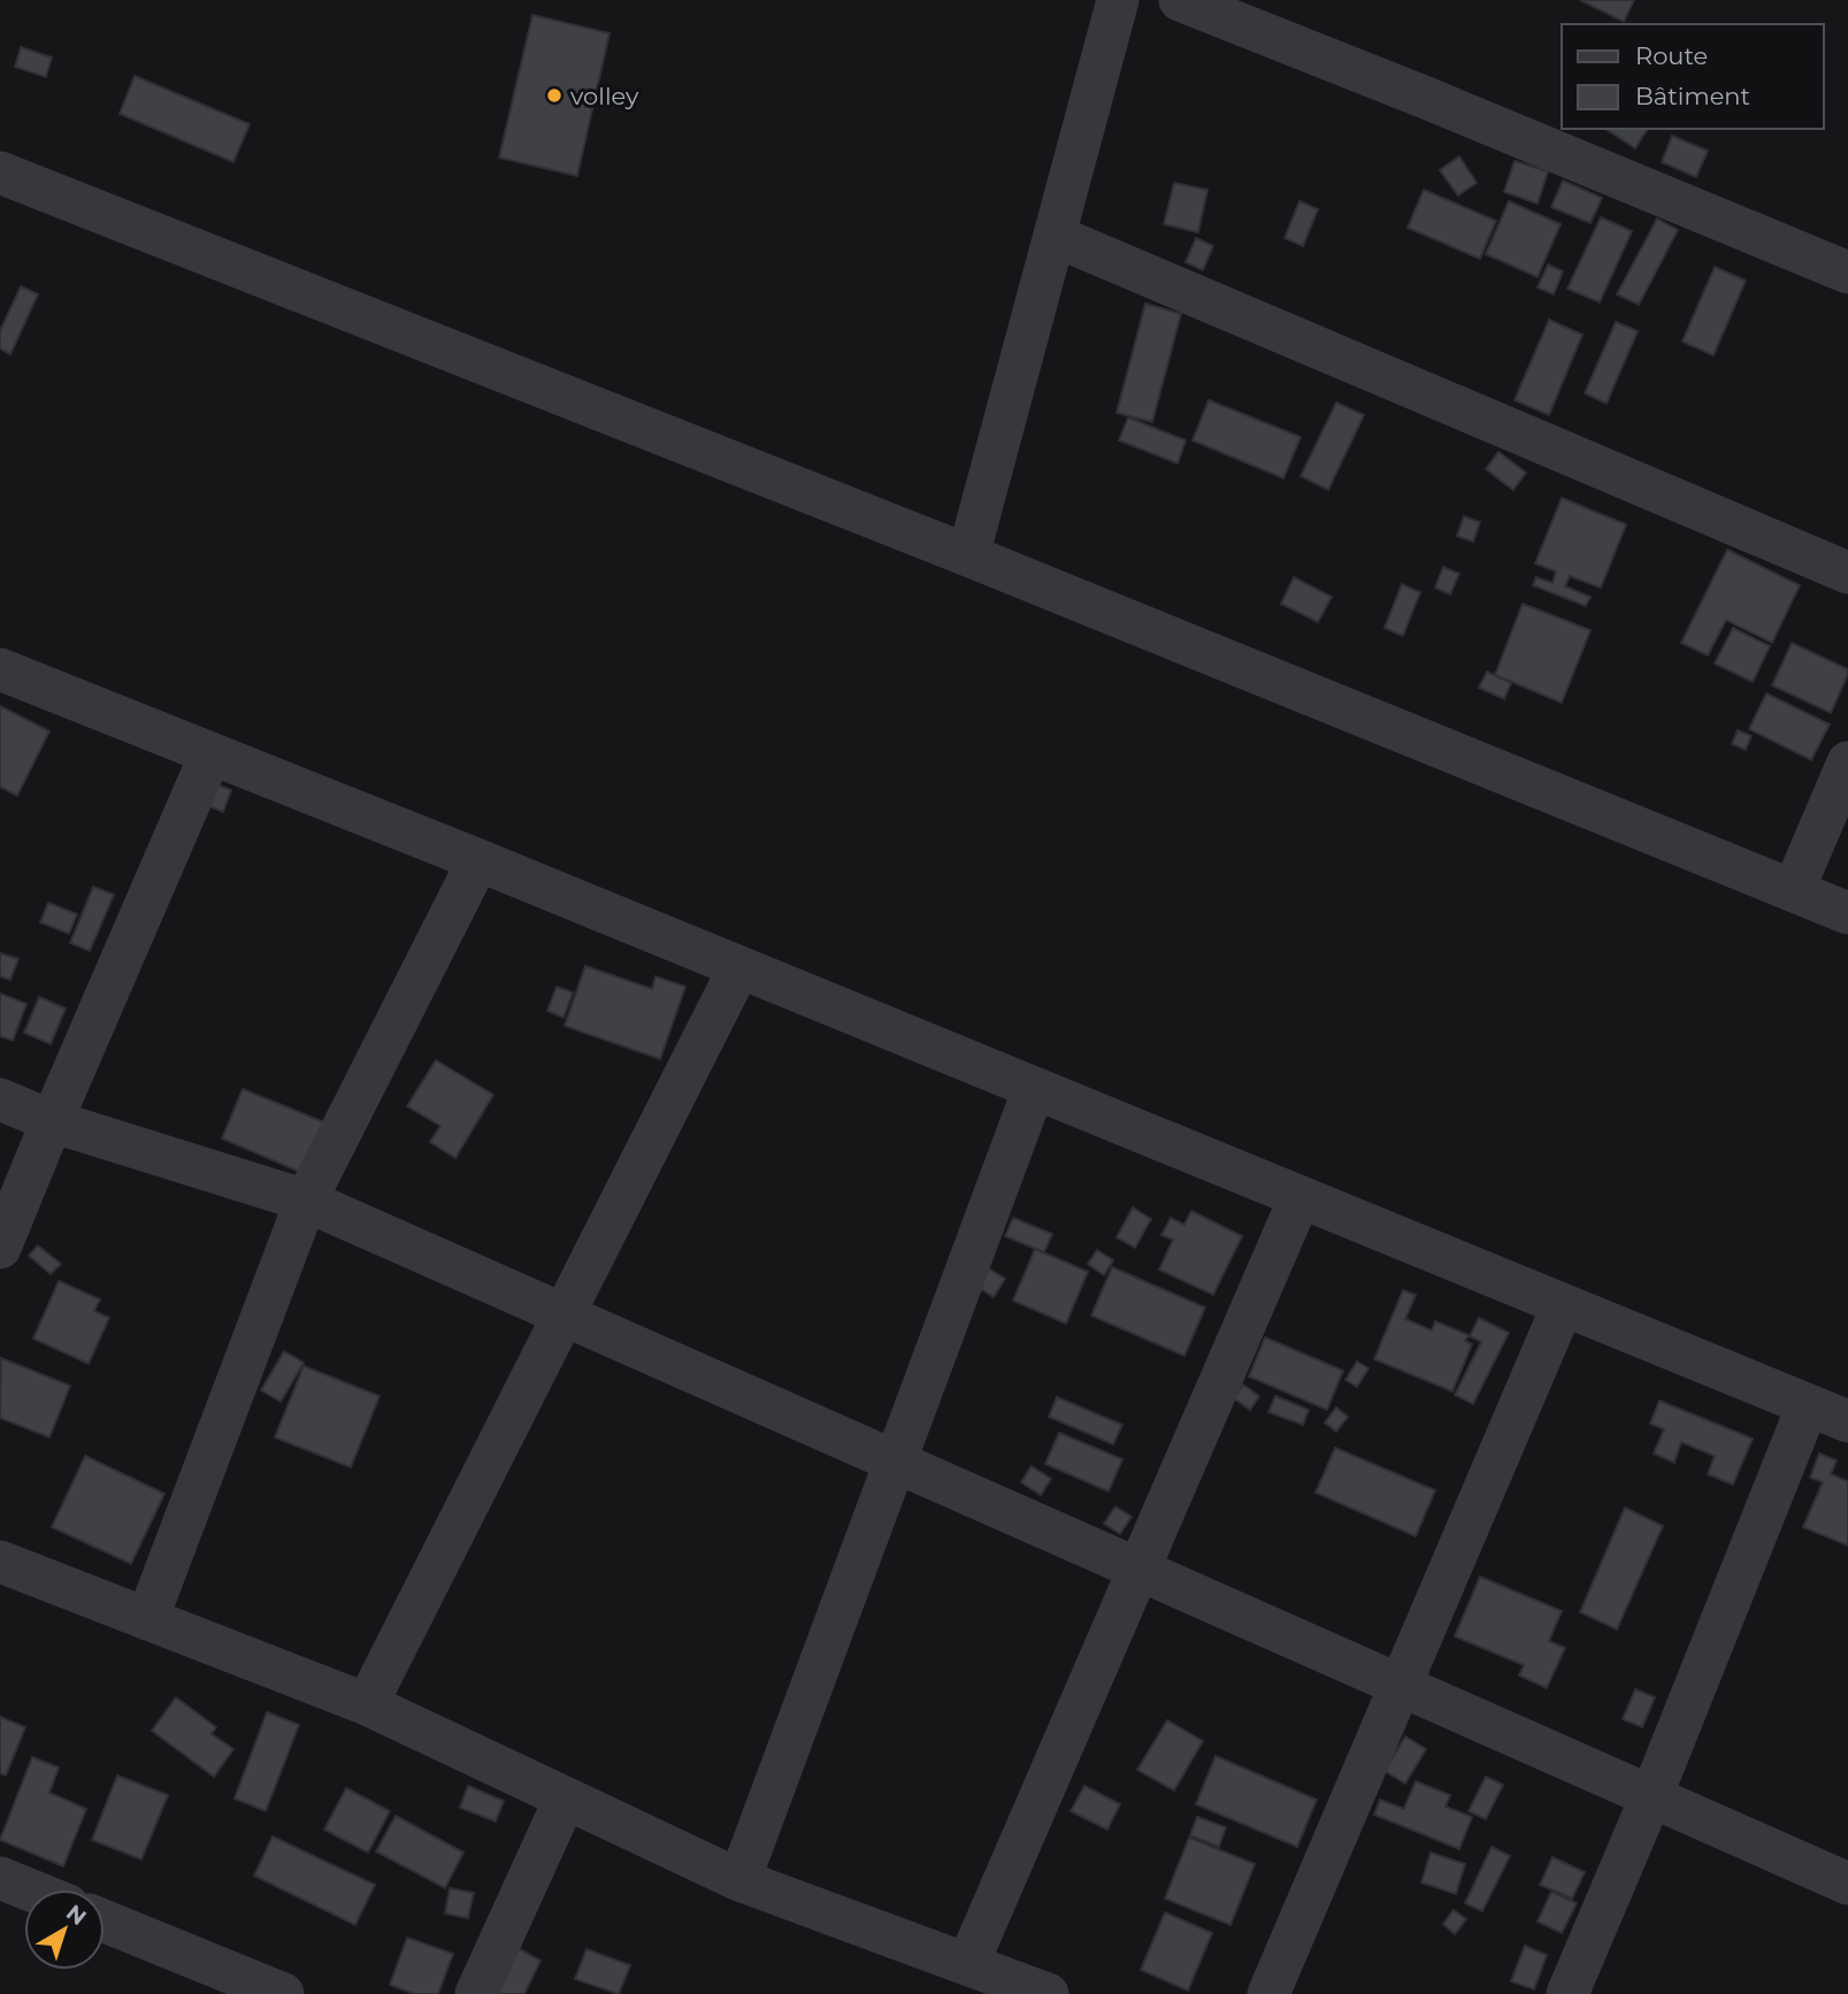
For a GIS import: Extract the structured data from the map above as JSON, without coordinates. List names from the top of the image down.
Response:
{
  "places": ["volley"],
  "legend": ["Route", "Bâtiment"],
  "north": "top right"
}
